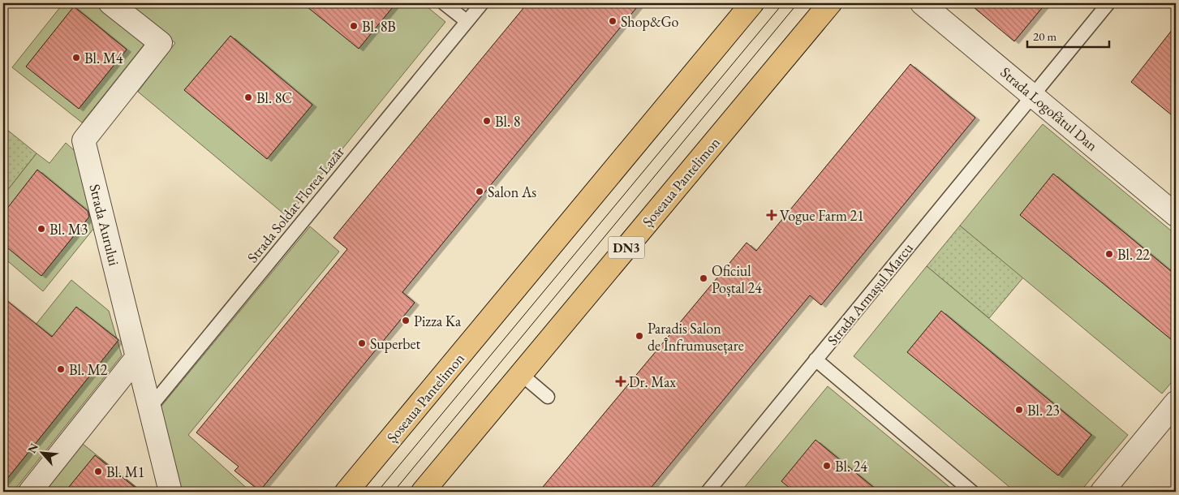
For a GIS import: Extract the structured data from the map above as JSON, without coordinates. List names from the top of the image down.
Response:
{
  "streets": {
    "main road": ["Șoseaua Pantelimon", "DN3"],
    "street": ["Strada Logofătul Dan", "Strada Aurului"],
    "lane": ["Strada Soldat Florea Lazăr", "Strada Armașul Marcu"]
  },
  "crossings": [
    ["Strada Logofătul Dan", "Strada Armașul Marcu"],
    ["Strada Soldat Florea Lazăr", "Strada Aurului"]
  ],
  "places": {
    "other": [
      "Shop&Go",
      "Bl. 8B",
      "Bl. M4",
      "Bl. 8C",
      "Bl. 8",
      "Salon As",
      "Bl. M3",
      "Bl. 22",
      "Oficiul Poștal 24",
      "Pizza Ka",
      "Paradis Salon de Înfrumusețare",
      "Superbet",
      "Bl. M2",
      "Bl. 23",
      "Bl. 24",
      "Bl. M1"
    ],
    "health": ["Vogue Farm 21", "Dr. Max"]
  },
  "scale_bar": "20 m",
  "north": "top left"
}
